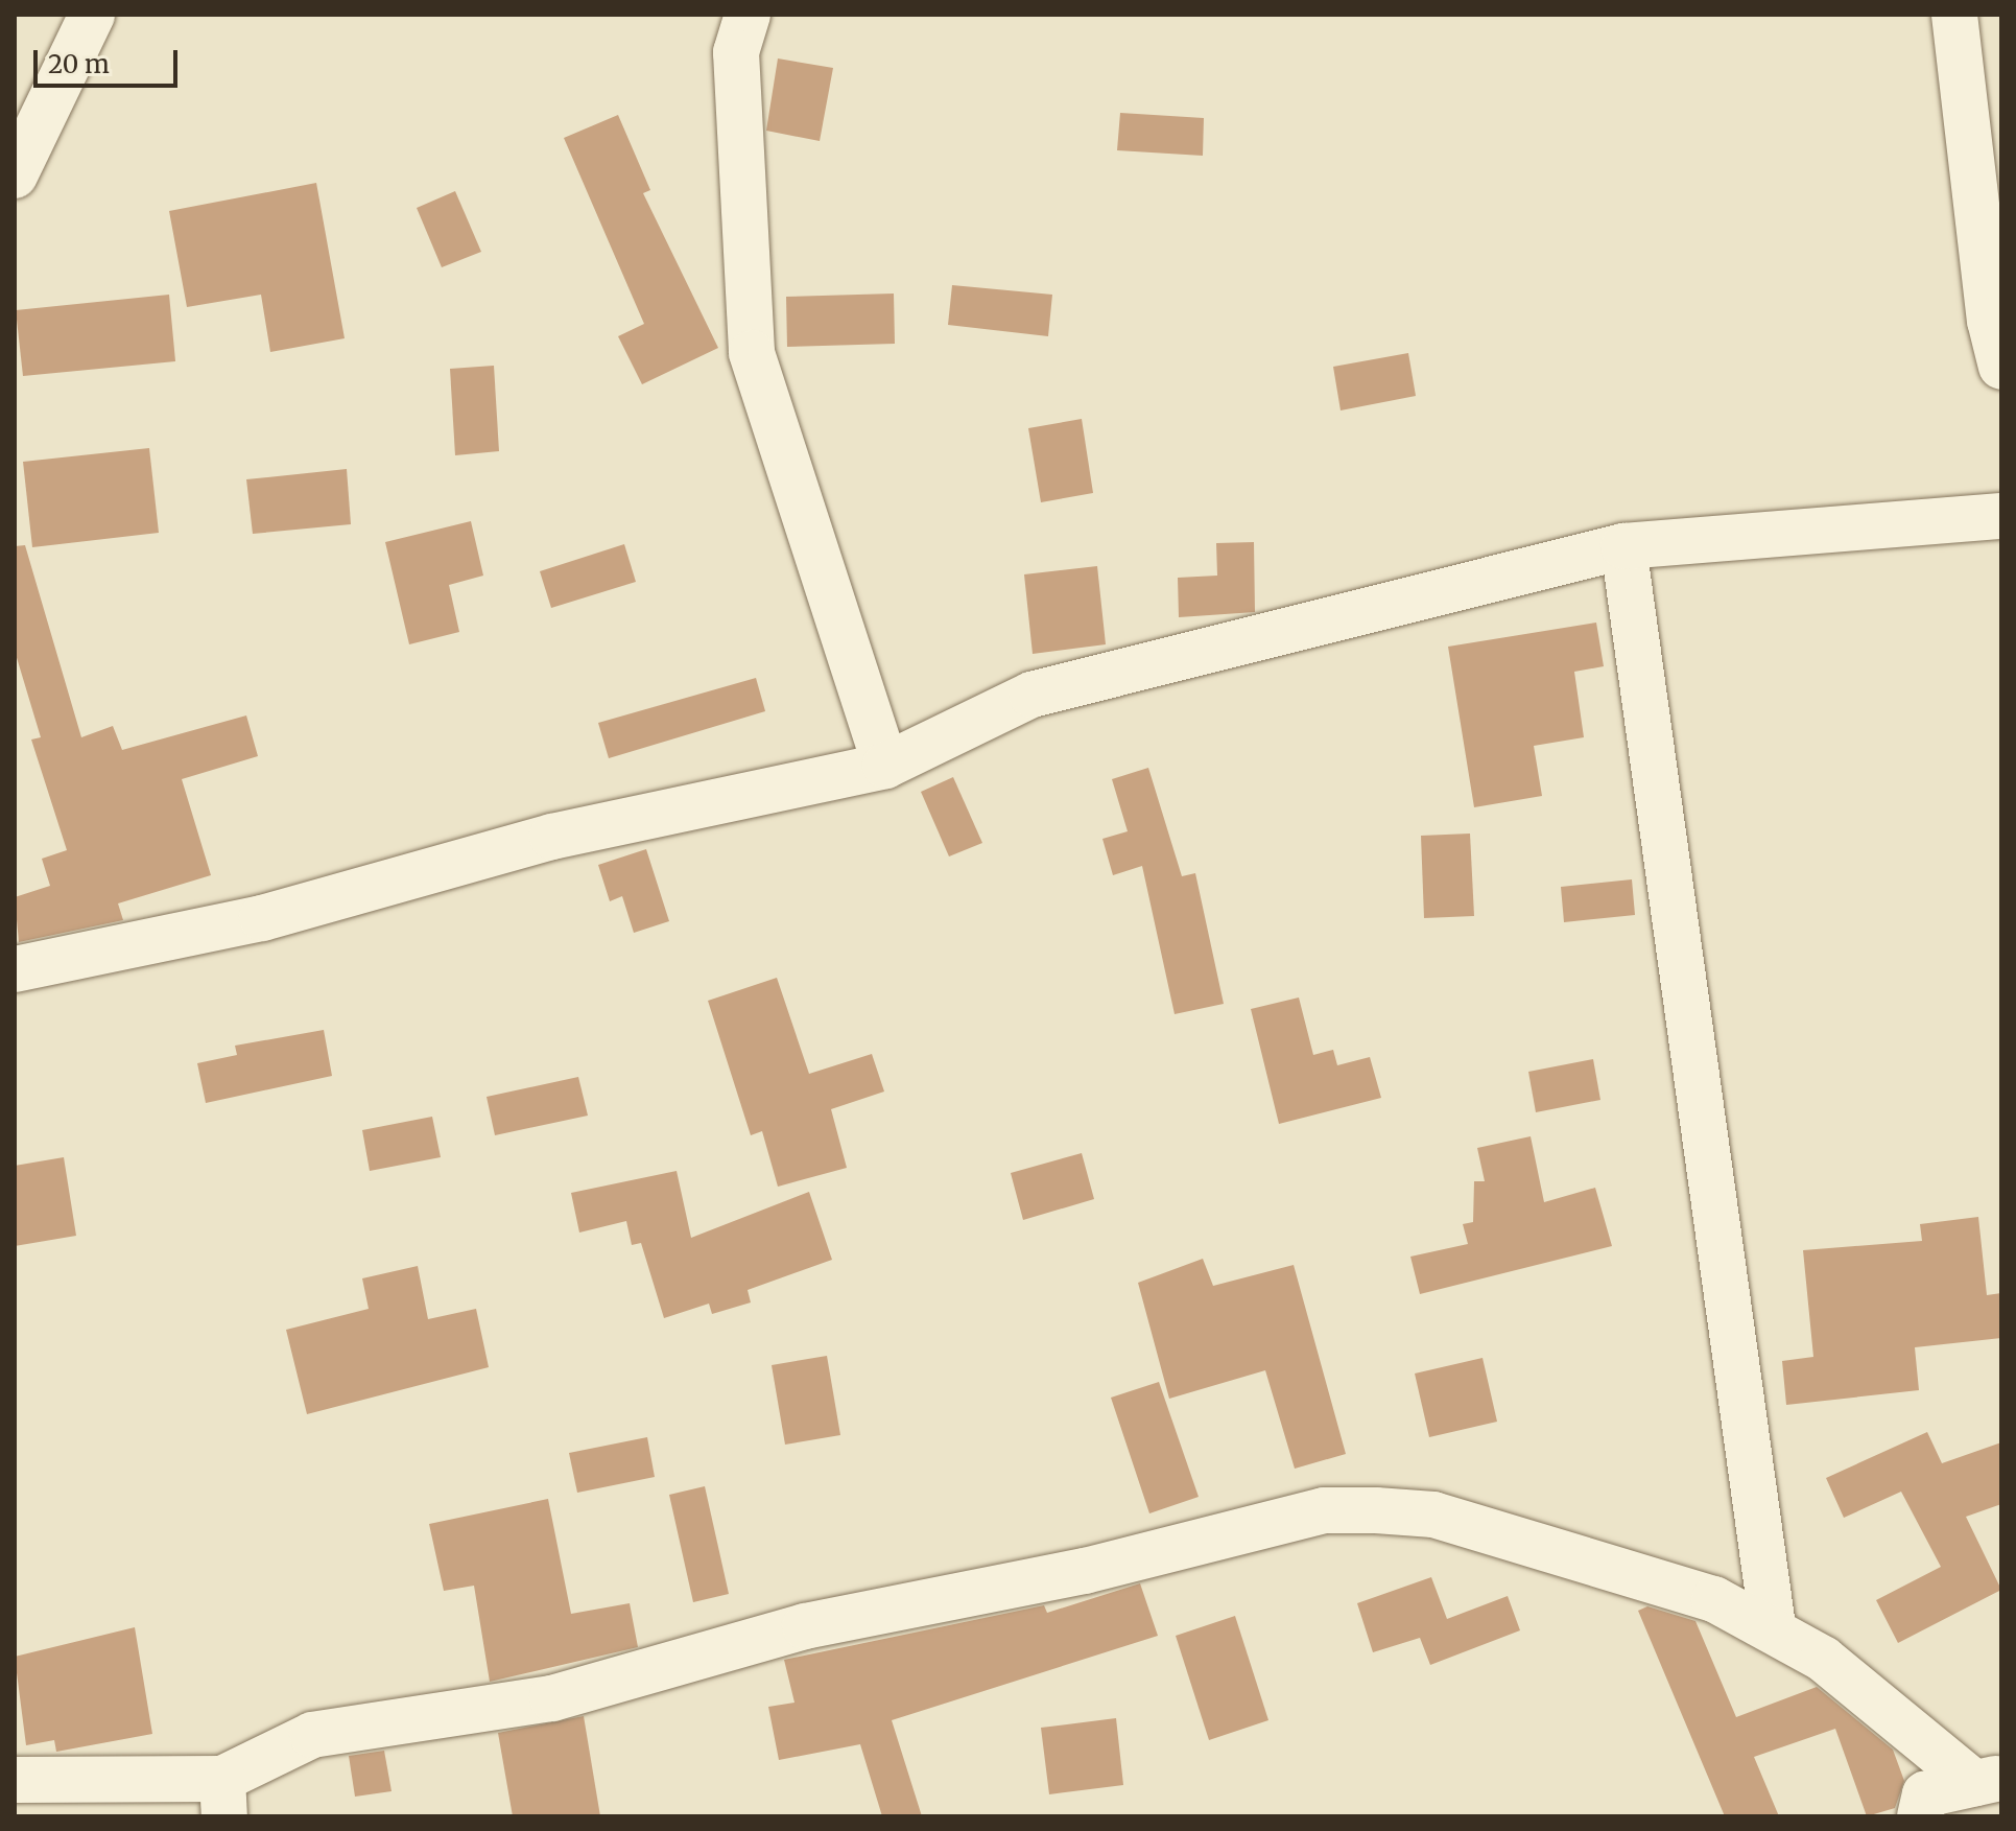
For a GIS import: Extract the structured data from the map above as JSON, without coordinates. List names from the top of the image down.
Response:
{
  "scale_bar": "20 m"
}
